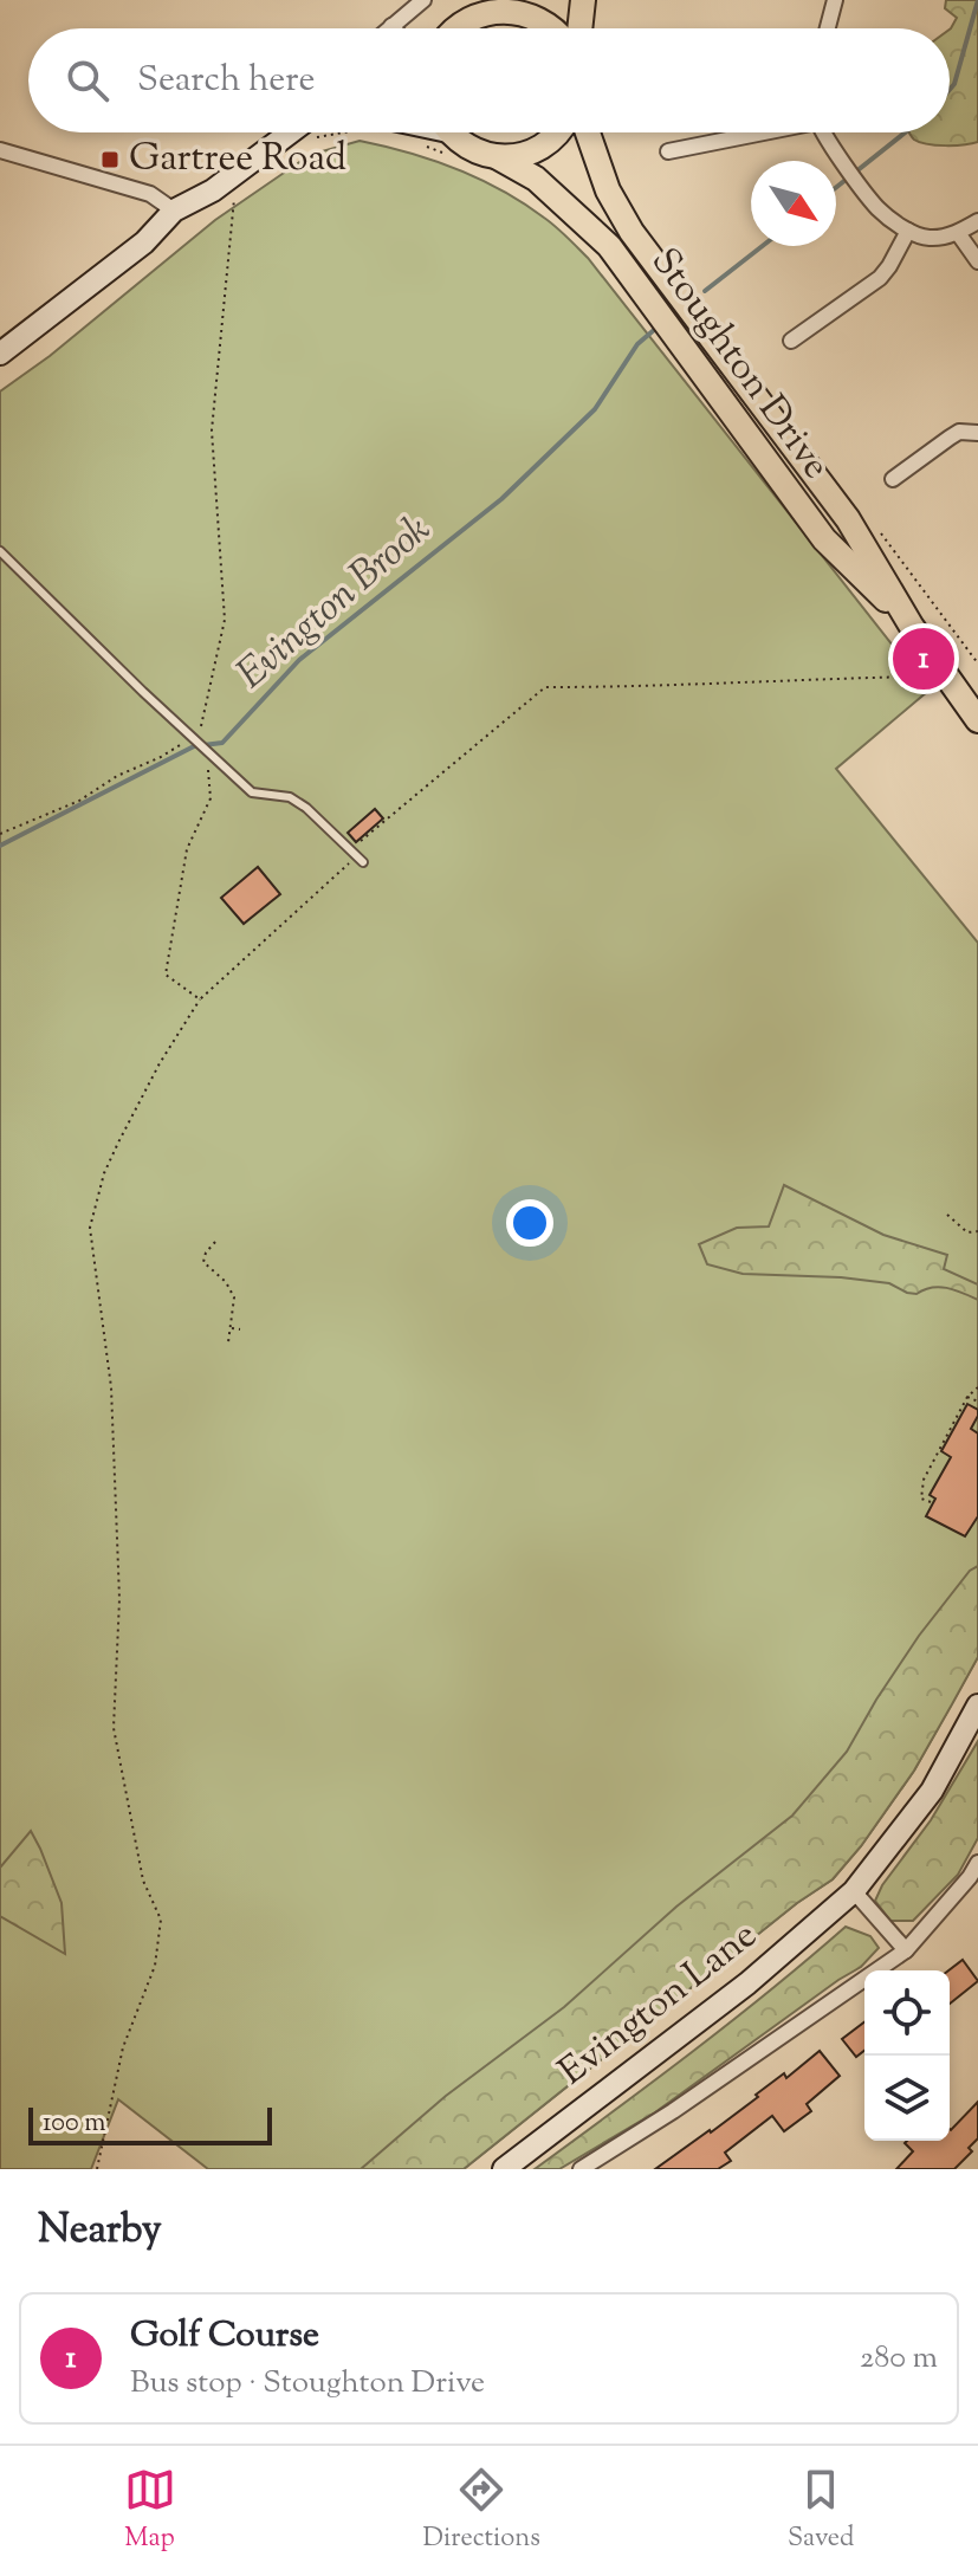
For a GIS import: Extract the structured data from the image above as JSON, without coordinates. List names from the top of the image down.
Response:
{
  "streets": {
    "highway": ["Stoughton Drive"],
    "main road": ["Evington Lane"]
  },
  "water": ["Evington Brook"],
  "places": {
    "transit": ["Gartree Road"]
  },
  "scale_bar": "100 m",
  "north": "bottom right",
  "page": {
    "search": "Search here",
    "pins": "1",
    "scale": "100 m",
    "heading": "Nearby",
    "list": [
      {
        "mark": "1",
        "name": "Golf Course",
        "note": "Bus stop · Stoughton Drive",
        "value": "280 m"
      }
    ],
    "nav": ["Map", "Directions", "Saved"]
  }
}
